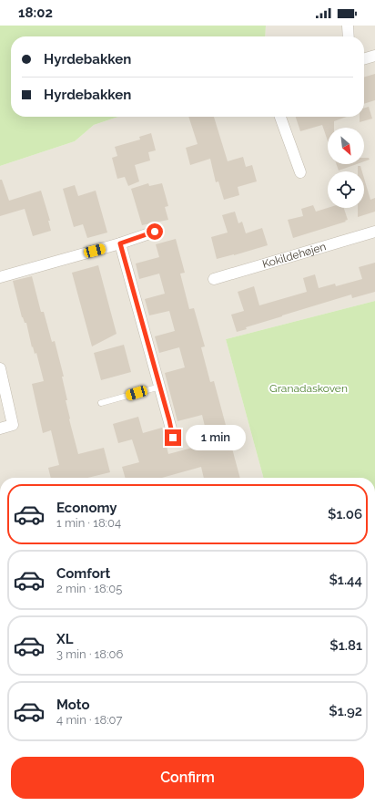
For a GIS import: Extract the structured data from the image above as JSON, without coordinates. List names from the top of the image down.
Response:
{
  "streets": {
    "street": ["Kokildehøjen"]
  },
  "parks": ["Granadaskoven"],
  "north": "bottom right",
  "page": {
    "status": "18:02",
    "banner": ["Hyrdebakken", "Hyrdebakken"],
    "bubble": "1 min",
    "list": [
      {
        "name": "Economy",
        "note": "1 min · 18:04",
        "value": "$1.06"
      },
      {
        "name": "Comfort",
        "note": "2 min · 18:05",
        "value": "$1.44"
      },
      {
        "name": "XL",
        "note": "3 min · 18:06",
        "value": "$1.81"
      },
      {
        "name": "Moto",
        "note": "4 min · 18:07",
        "value": "$1.92"
      }
    ],
    "buttons": "Confirm"
  }
}
